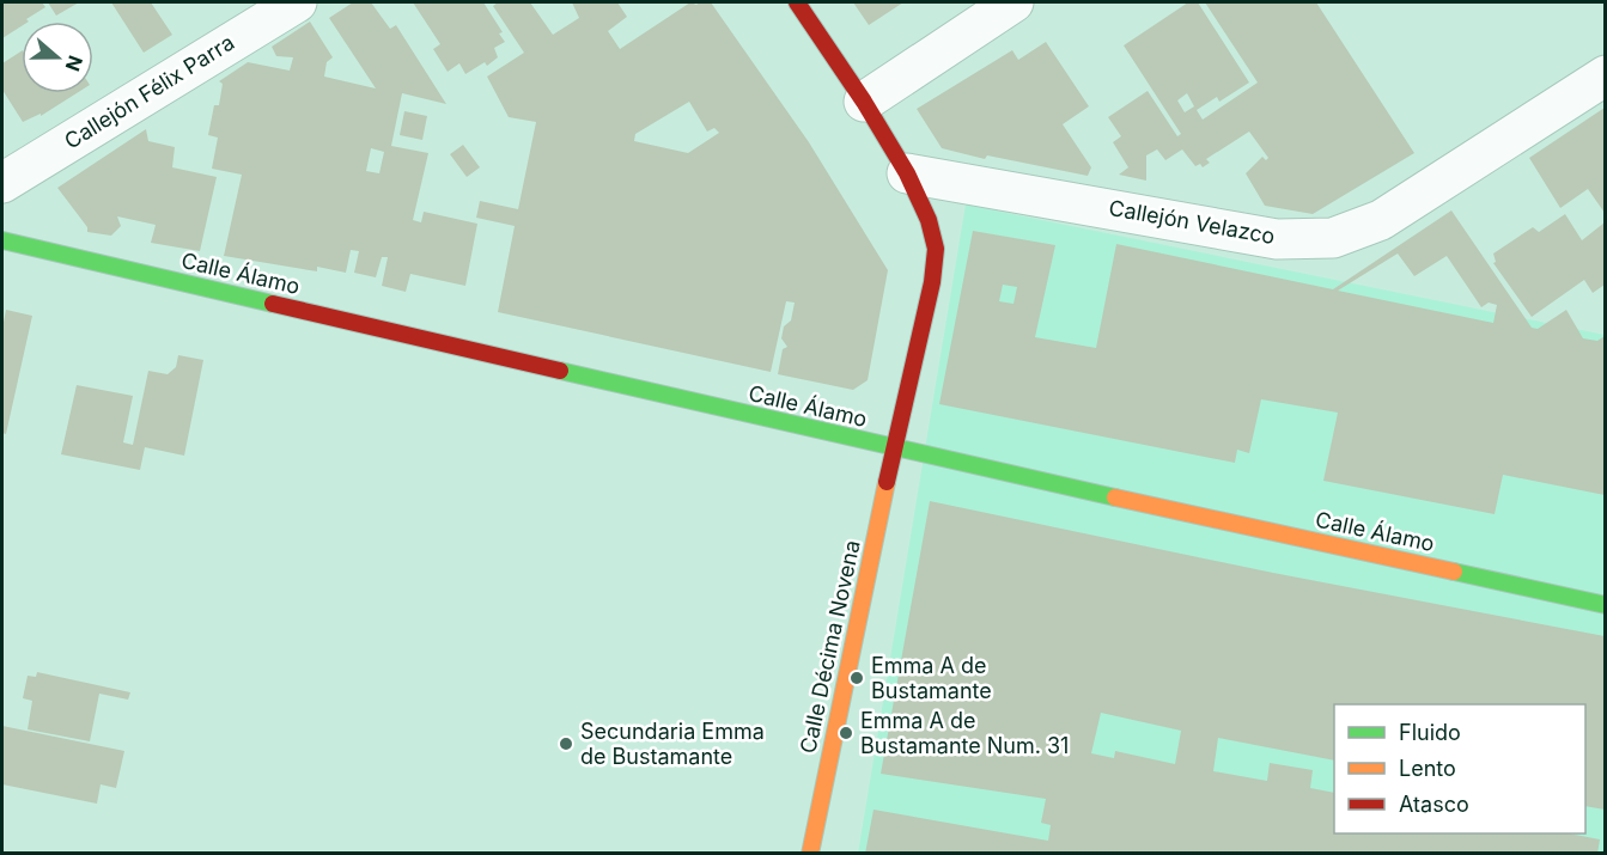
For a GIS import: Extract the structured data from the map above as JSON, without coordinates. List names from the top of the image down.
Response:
{
  "streets": {
    "street": [
      "Callejón Félix Parra",
      "Callejón Velazco",
      "Calle Álamo",
      "Calle Décima Novena"
    ]
  },
  "crossings": [
    ["Callejón Velazco", "Calle Décima Novena"],
    ["Calle Álamo", "Calle Décima Novena"]
  ],
  "places": ["Emma A de Bustamante", "Emma A de Bustamante Num. 31", "Secundaria Emma de Bustamante"],
  "legend": ["Fluido", "Lento", "Atasco"],
  "north": "right"
}
